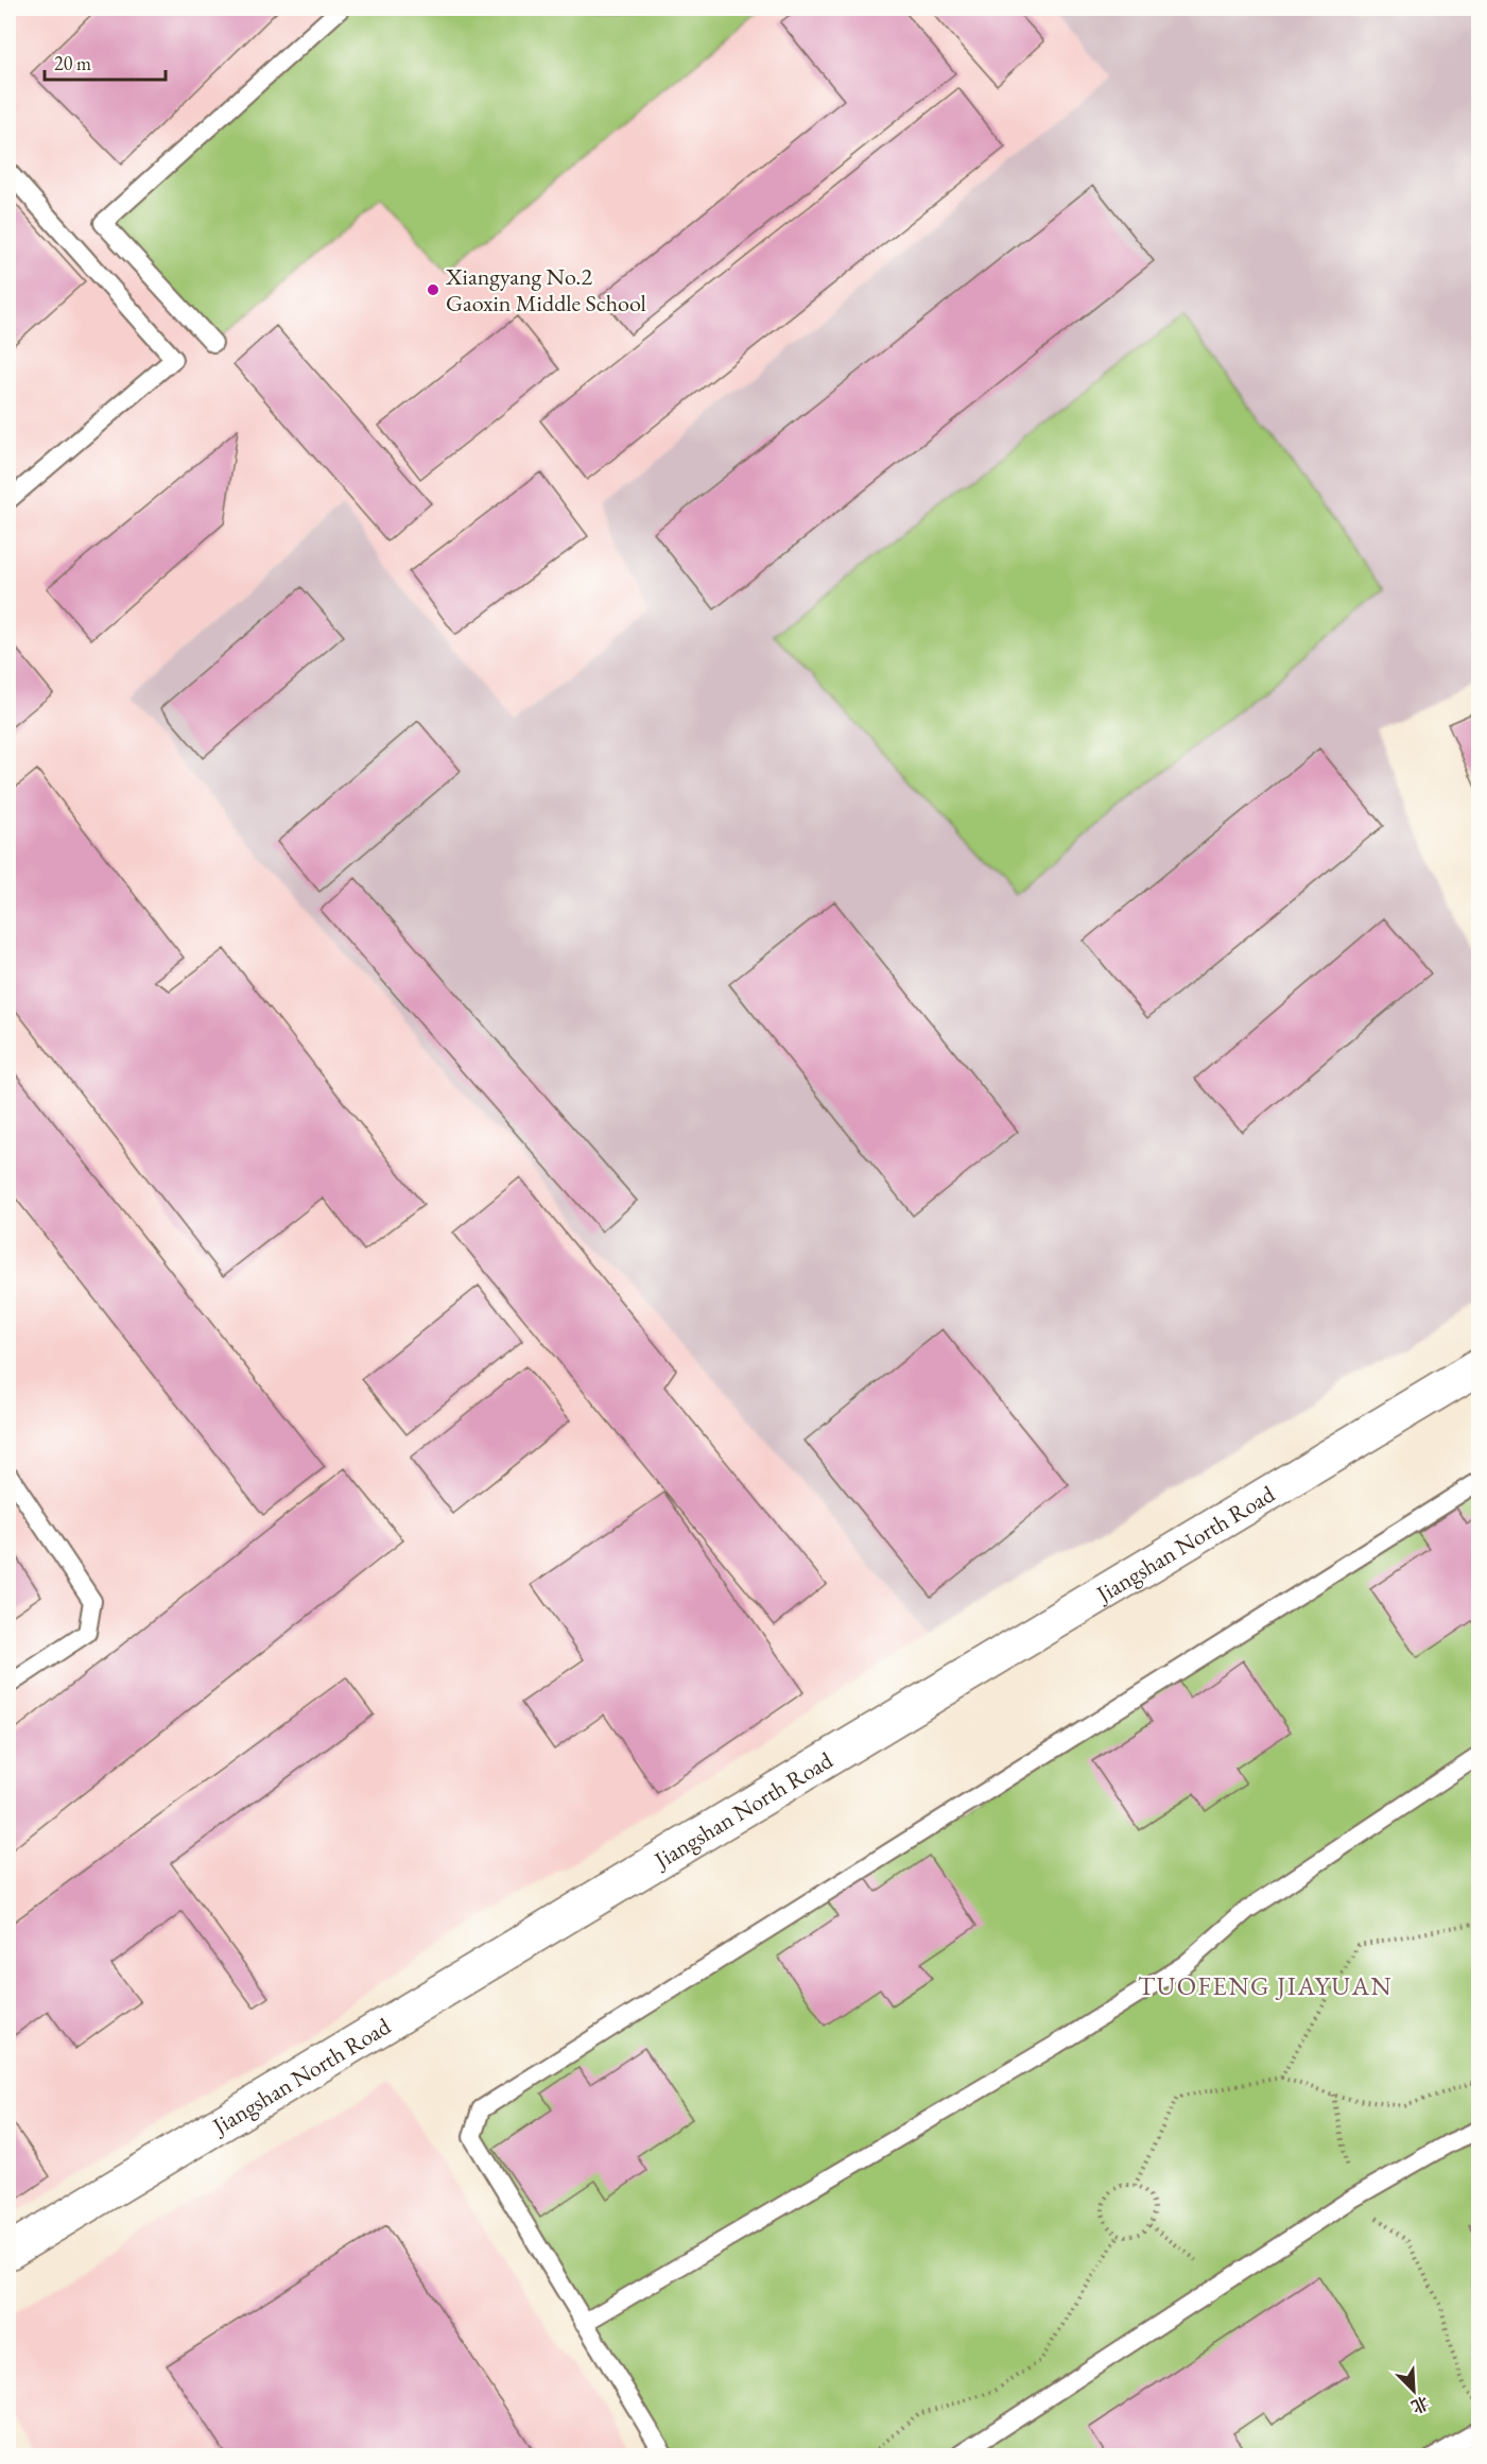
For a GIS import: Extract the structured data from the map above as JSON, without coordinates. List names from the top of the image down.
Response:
{
  "streets": {
    "street": ["Jiangshan North Road"]
  },
  "districts": ["TUOFENG JIAYUAN"],
  "places": ["Xiangyang No.2 Gaoxin Middle School"],
  "scale_bar": "20 m",
  "north": "bottom right"
}
